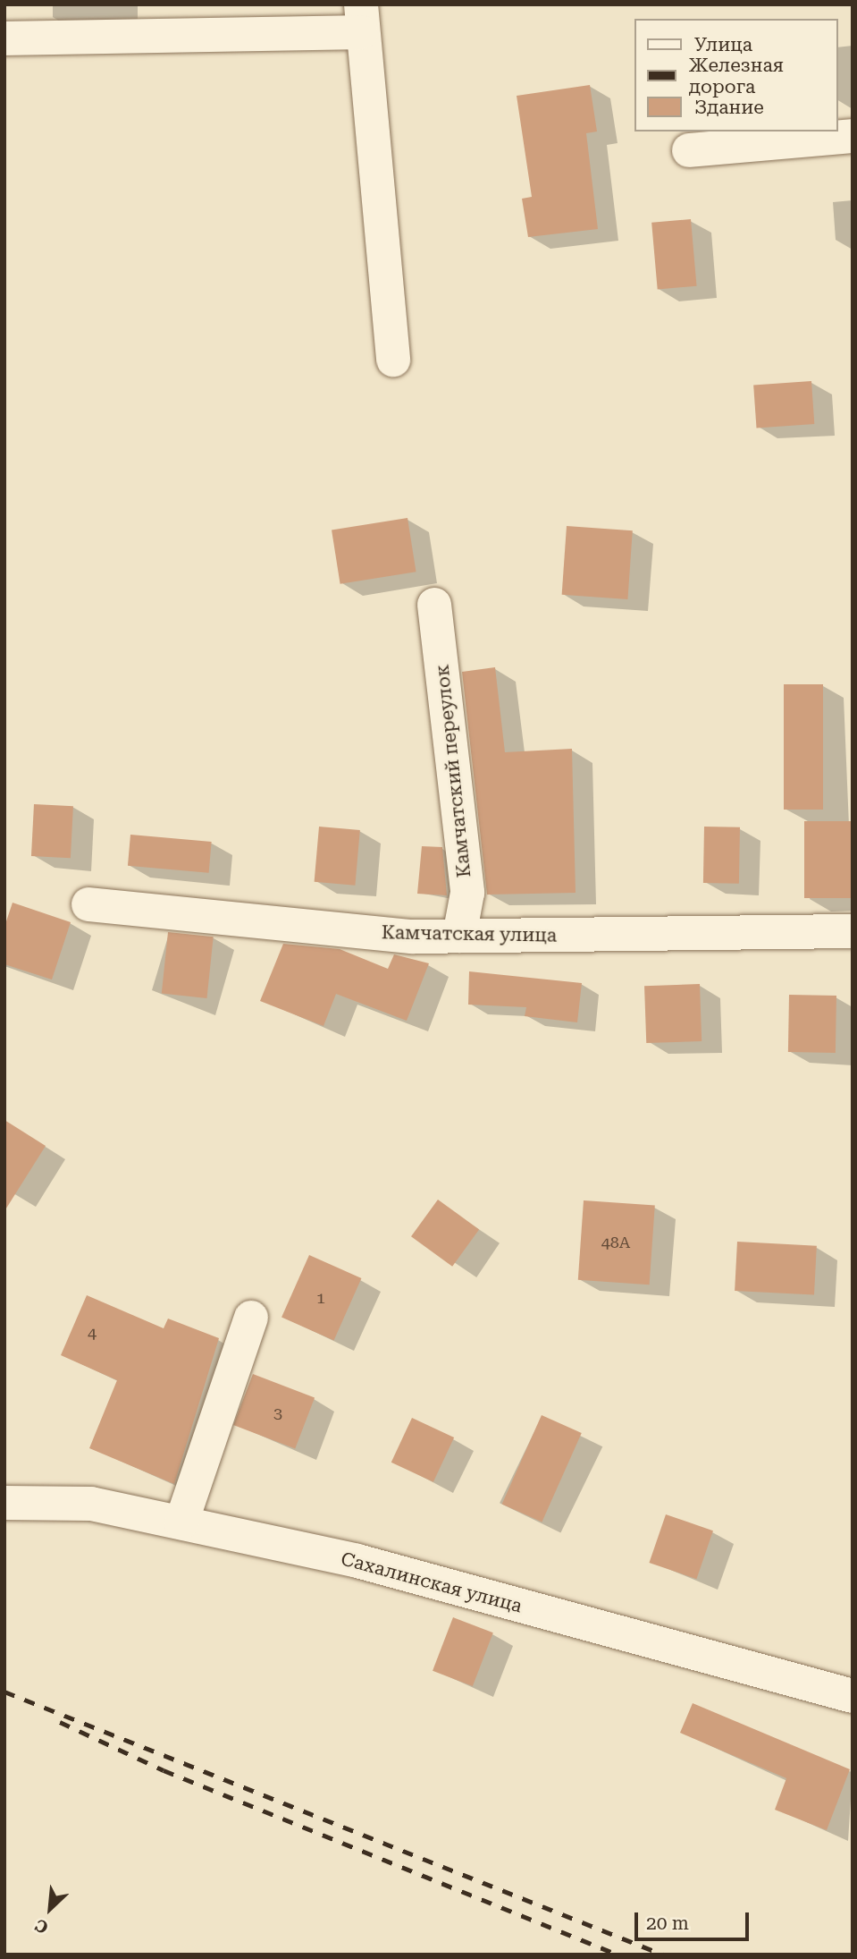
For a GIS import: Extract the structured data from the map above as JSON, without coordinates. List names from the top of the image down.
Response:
{
  "streets": {
    "street": ["Камчатский переулок", "Камчатская улица", "Сахалинская улица"]
  },
  "crossings": [
    ["Камчатский переулок", "Камчатская улица"]
  ],
  "house_numbers": [
    "48А",
    "1",
    "4",
    "3"
  ],
  "legend": ["Улица", "Железная дорога", "Здание"],
  "scale_bar": "20 m",
  "north": "bottom left"
}
